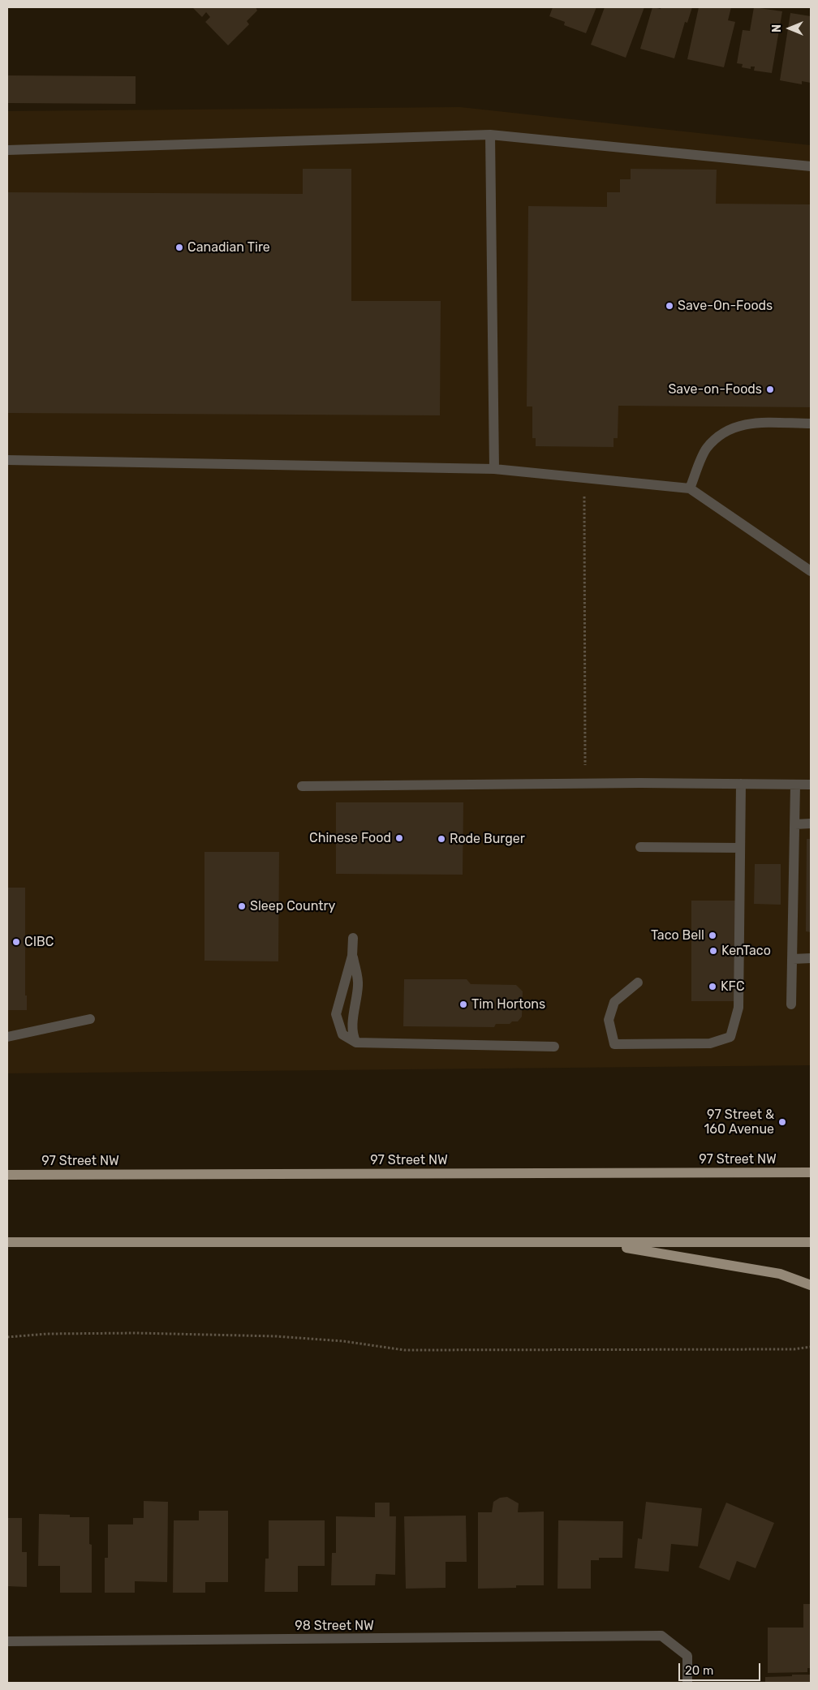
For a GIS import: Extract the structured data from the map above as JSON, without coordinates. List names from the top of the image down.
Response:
{
  "streets": {
    "main road": ["97 Street NW"],
    "street": ["98 Street NW"]
  },
  "places": [
    "Canadian Tire",
    "Save-On-Foods",
    "Save-on-Foods",
    "Chinese Food",
    "Rode Burger",
    "Sleep Country",
    "Taco Bell",
    "CIBC",
    "KenTaco",
    "KFC",
    "Tim Hortons",
    "97 Street & 160 Avenue"
  ],
  "scale_bar": "20 m",
  "north": "left"
}
